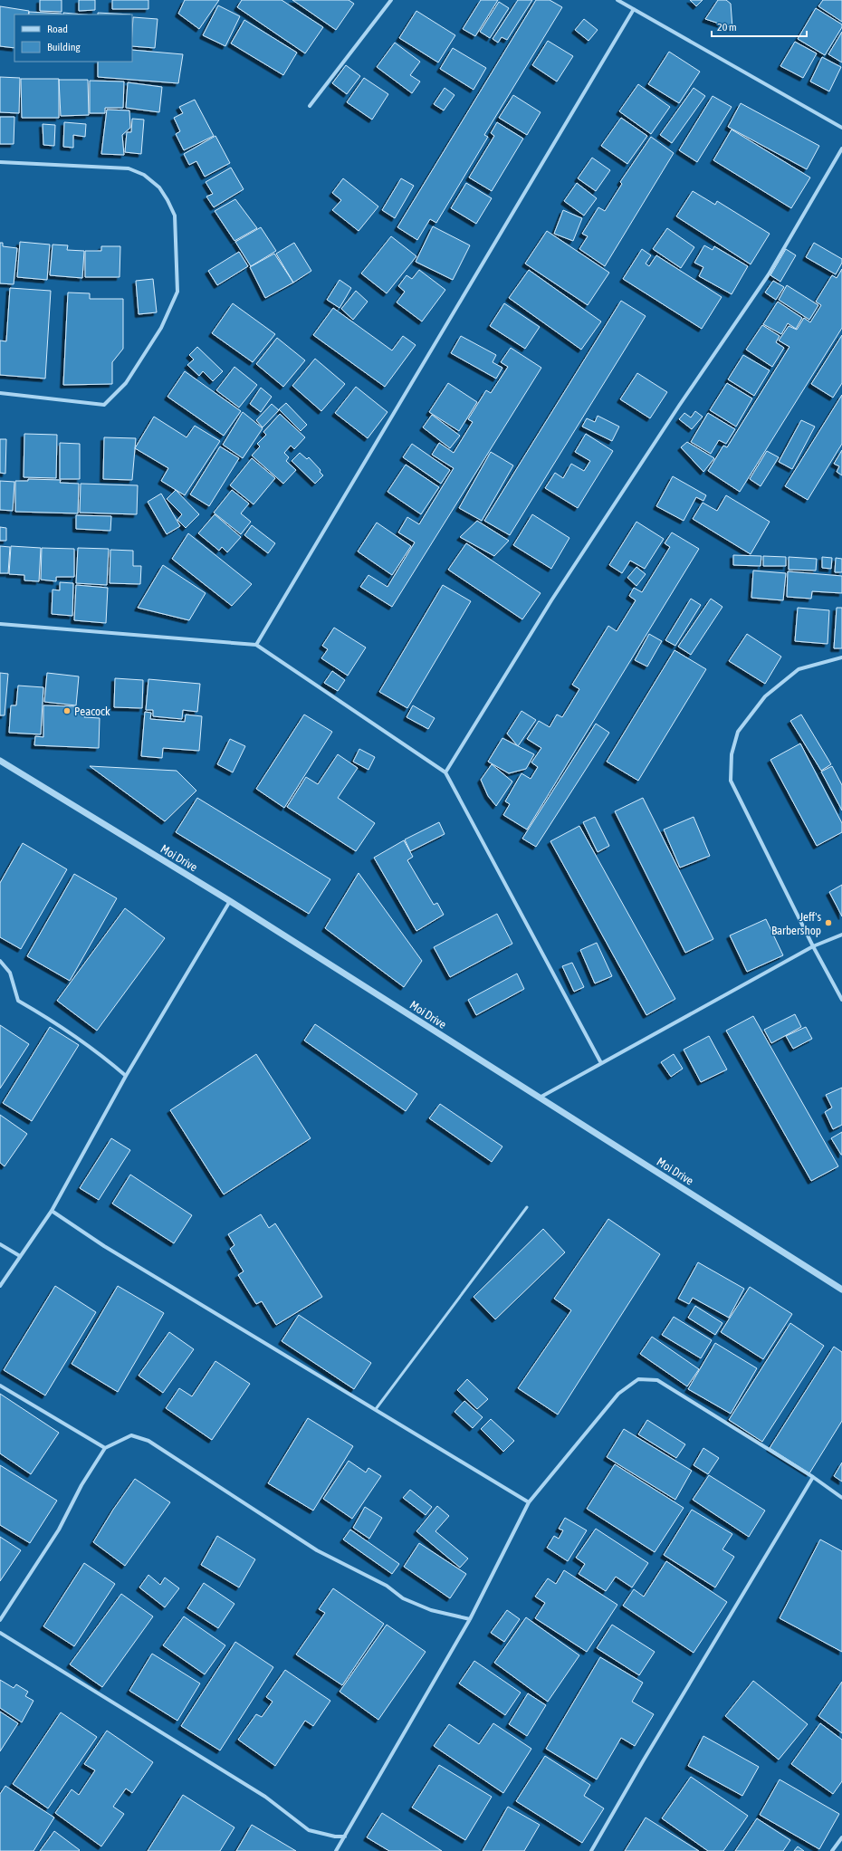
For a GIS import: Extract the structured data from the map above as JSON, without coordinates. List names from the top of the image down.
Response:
{
  "streets": {
    "street": ["Moi Drive"]
  },
  "places": ["Peacock", "Jeff's Barbershop"],
  "legend": ["Road", "Building"],
  "scale_bar": "20 m"
}
